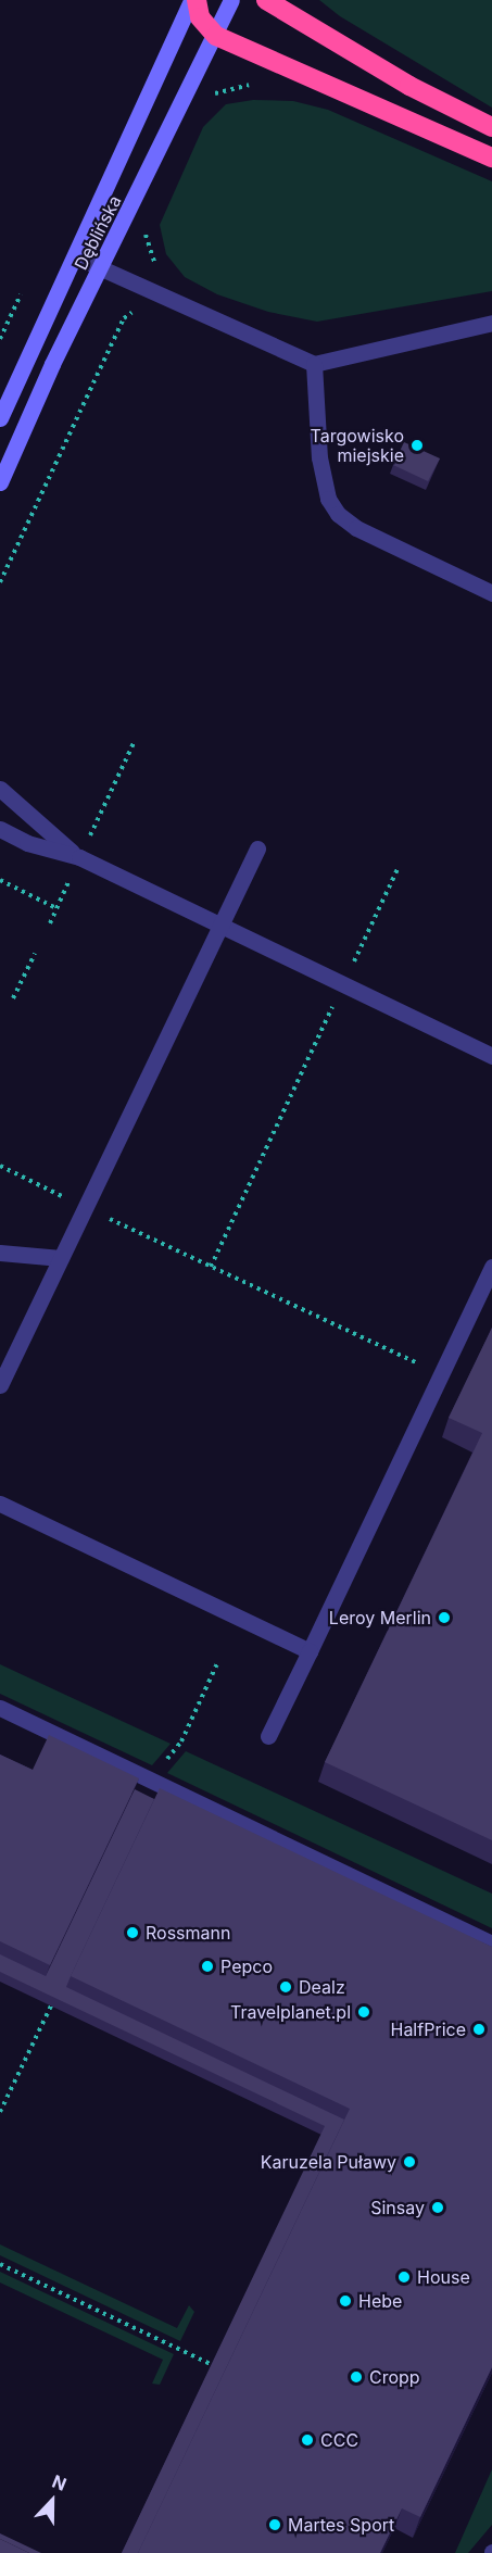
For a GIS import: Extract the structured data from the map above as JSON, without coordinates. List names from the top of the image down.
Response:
{
  "streets": {
    "main road": ["Dęblińska"]
  },
  "places": [
    "Targowisko miejskie",
    "Leroy Merlin",
    "Rossmann",
    "Pepco",
    "Dealz",
    "Travelplanet.pl",
    "HalfPrice",
    "Karuzela Puławy",
    "Sinsay",
    "House",
    "Hebe",
    "Cropp",
    "CCC",
    "Martes Sport"
  ],
  "north": "top"
}
